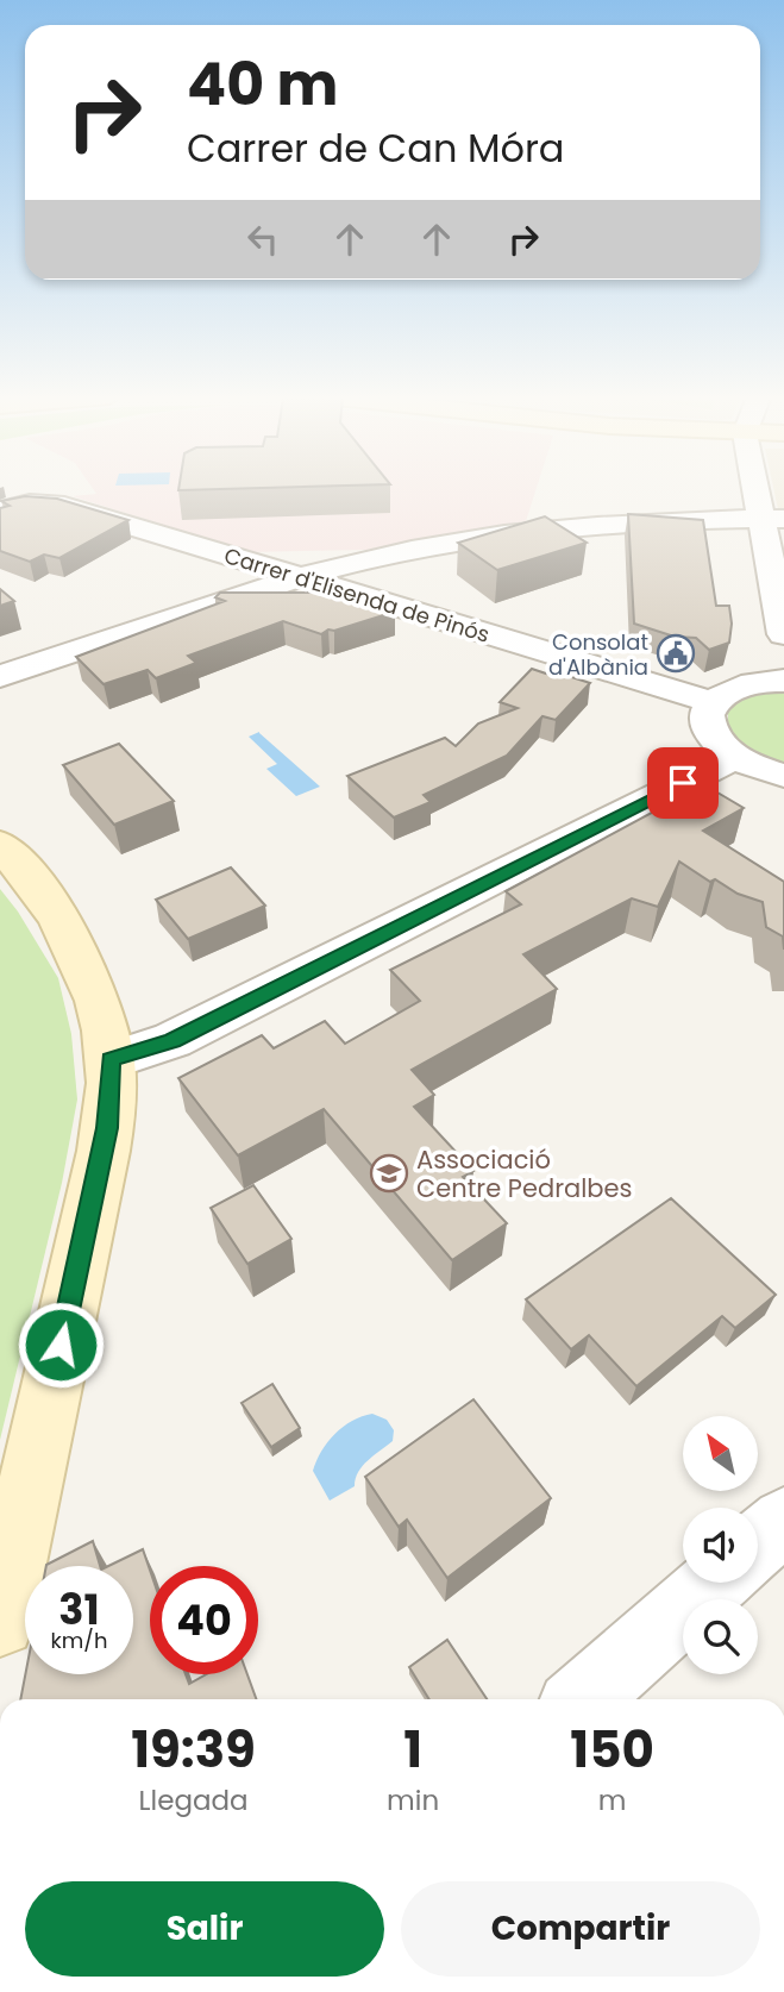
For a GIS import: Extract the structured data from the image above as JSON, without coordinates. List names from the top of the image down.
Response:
{
  "streets": {
    "street": ["Carrer d'Elisenda de Pinós"]
  },
  "places": {
    "public building": ["Consolat d'Albània"],
    "school or university": ["Associació Centre Pedralbes"]
  },
  "north": "top left",
  "page": {
    "turn": ["40 m", "Carrer de Can Móra"],
    "speed": "31 km/h",
    "limit": "40",
    "eta": [
      "19:39",
      "Llegada",
      "1",
      "min",
      "150",
      "m"
    ],
    "buttons": ["Salir", "Compartir"]
  }
}
